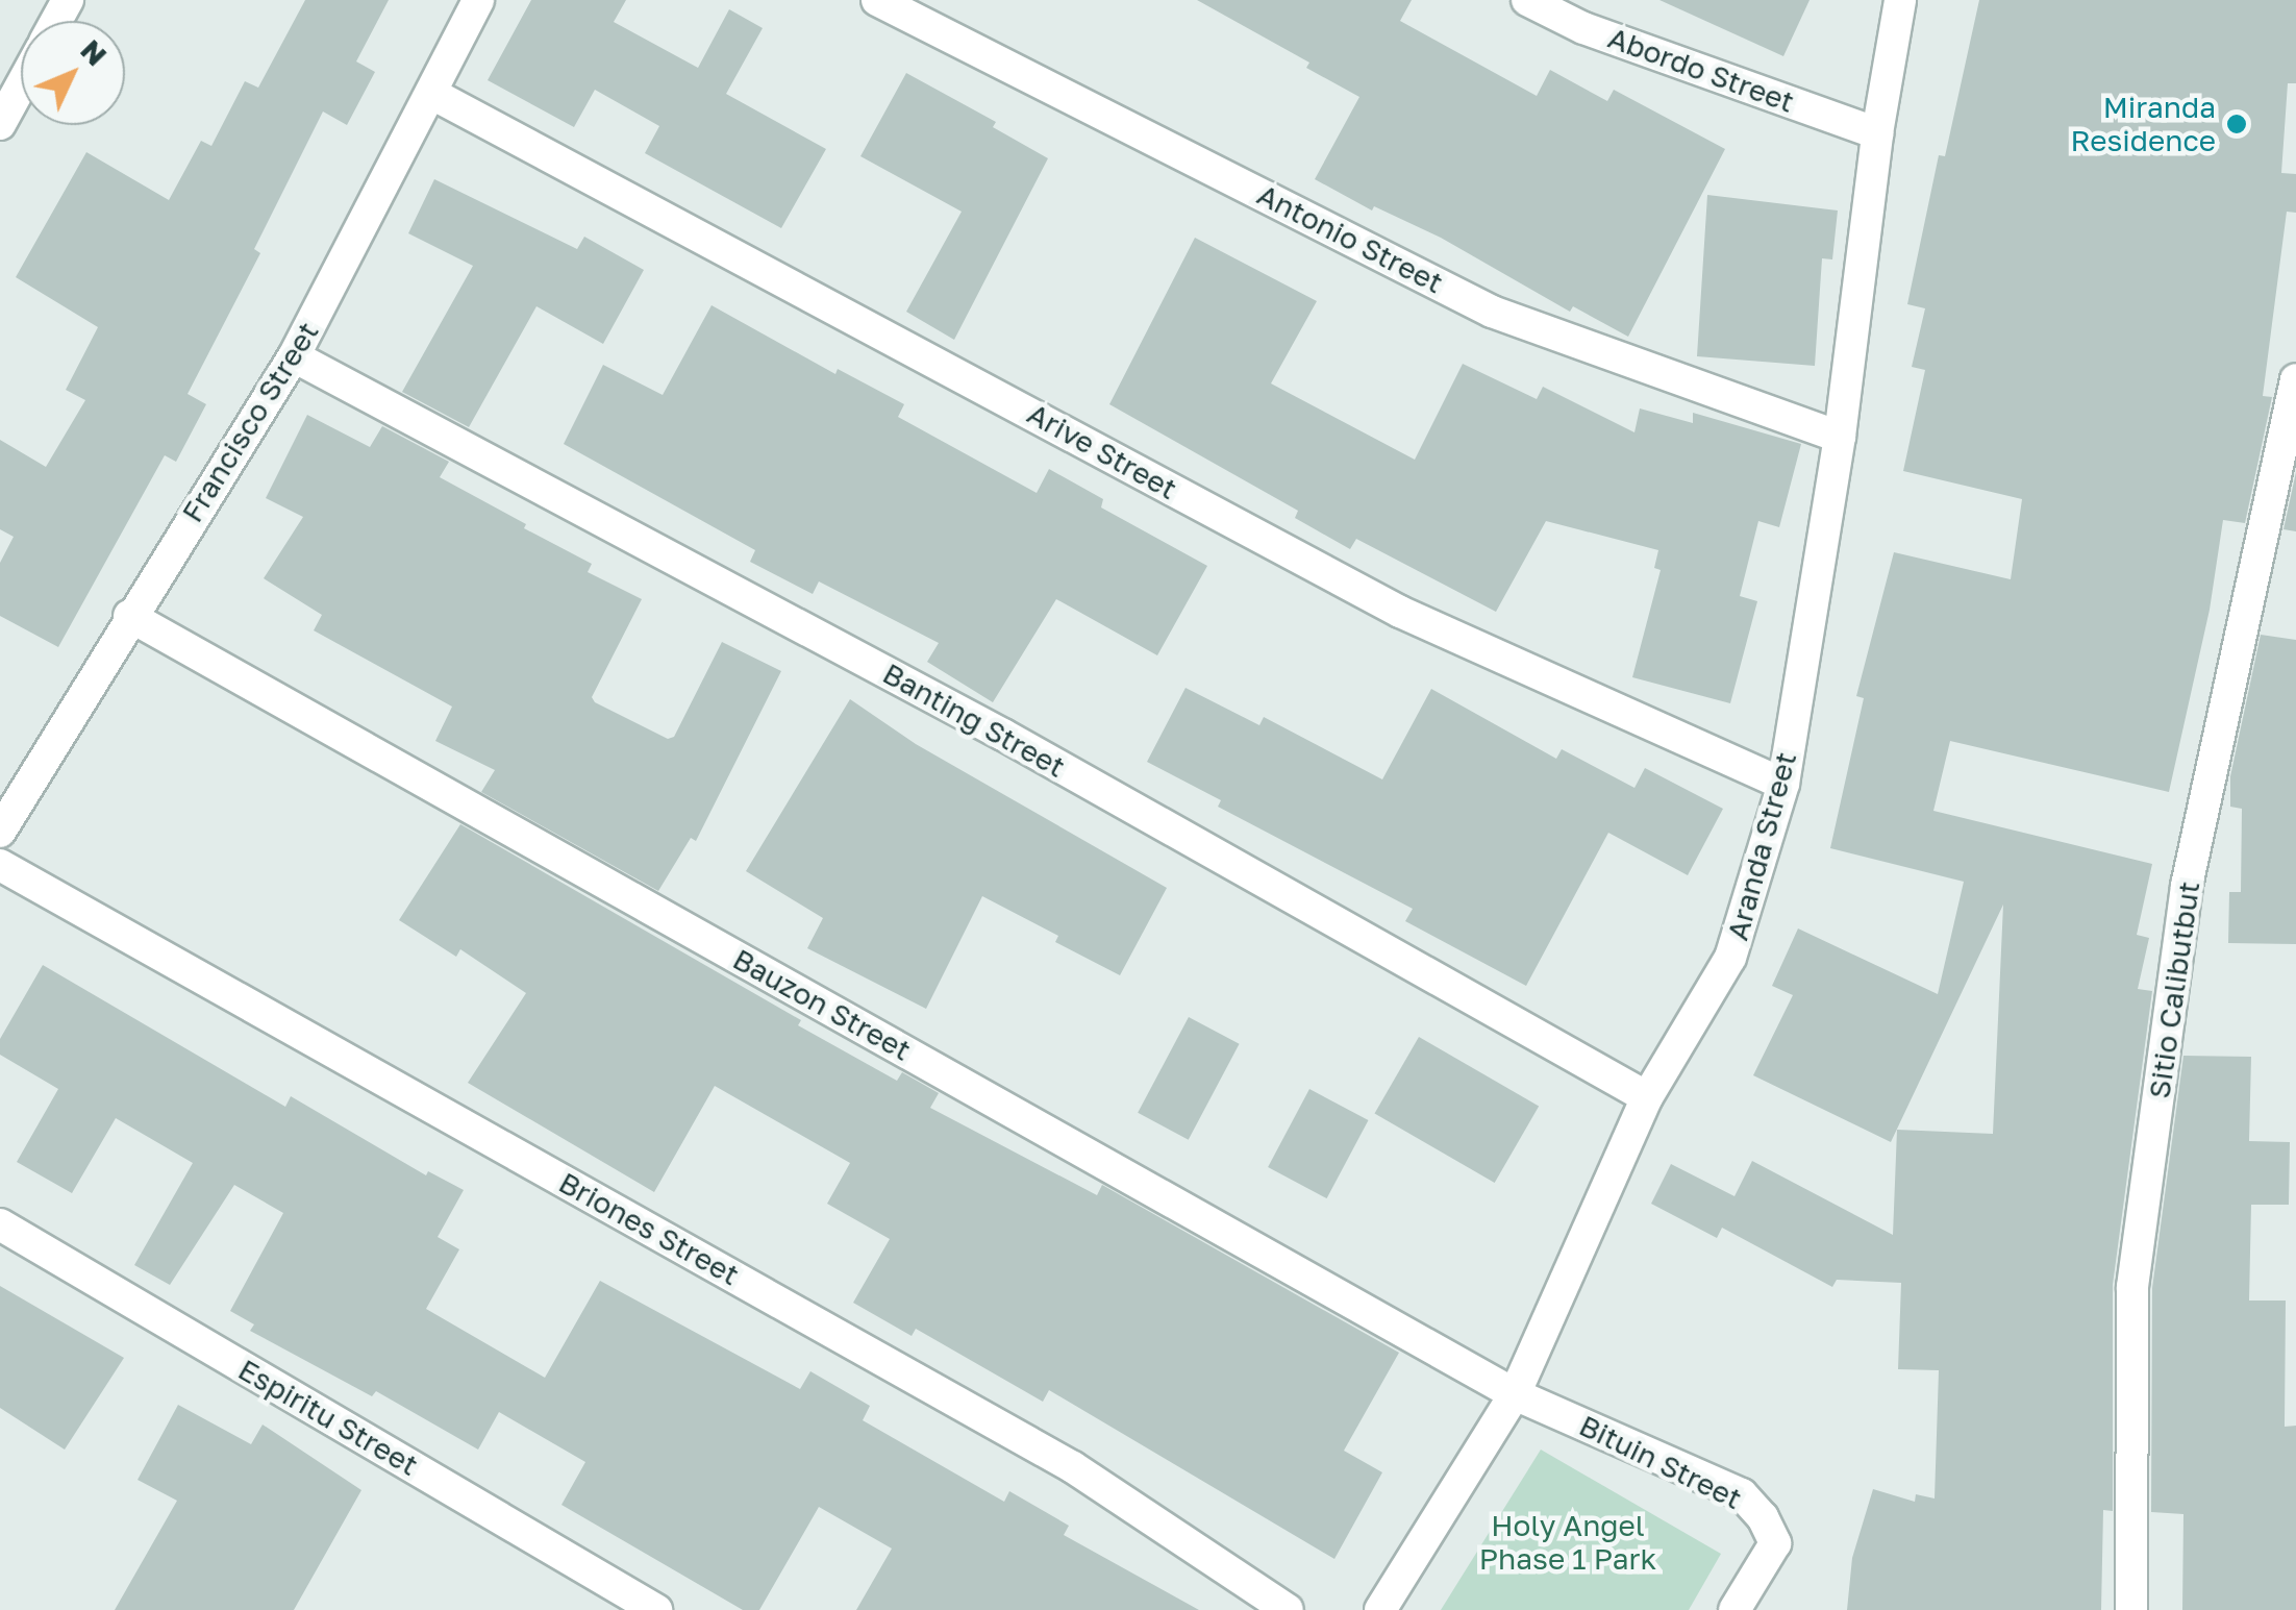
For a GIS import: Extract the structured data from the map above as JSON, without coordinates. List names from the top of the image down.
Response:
{
  "streets": {
    "street": [
      "Abordo Street",
      "Antonio Street",
      "Francisco Street",
      "Arive Street",
      "Banting Street",
      "Aranda Street",
      "Sitio Calibutbut",
      "Bauzon Street",
      "Briones Street",
      "Espiritu Street",
      "Bituin Street"
    ]
  },
  "crossings": [
    ["Abordo Street", "Aranda Street"],
    ["Antonio Street", "Aranda Street"],
    ["Francisco Street", "Arive Street"],
    ["Francisco Street", "Banting Street"],
    ["Francisco Street", "Bauzon Street"],
    ["Arive Street", "Aranda Street"],
    ["Banting Street", "Aranda Street"],
    ["Aranda Street", "Bauzon Street"],
    ["Aranda Street", "Bituin Street"],
    ["Bauzon Street", "Bituin Street"]
  ],
  "parks": ["Holy Angel Phase 1 Park"],
  "places": ["Miranda Residence"],
  "north": "top right"
}
